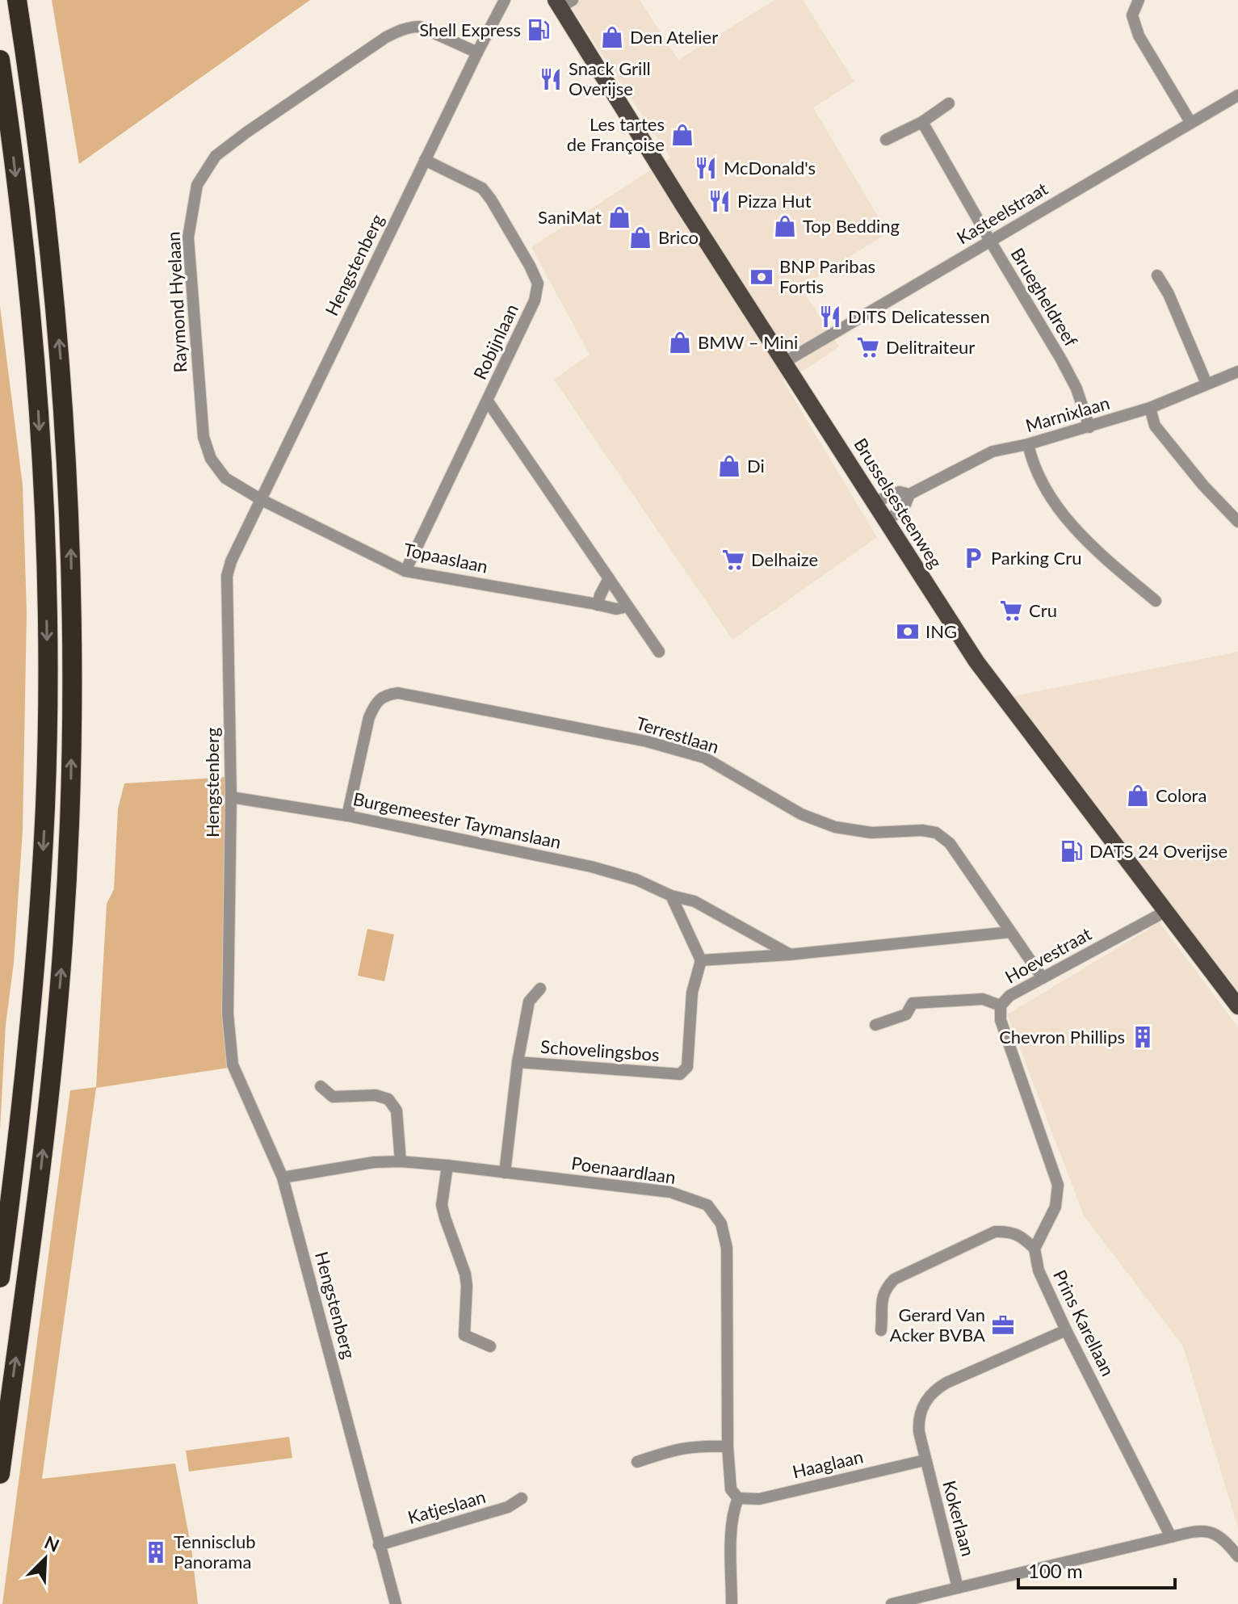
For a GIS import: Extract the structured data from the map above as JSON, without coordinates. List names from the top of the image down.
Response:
{
  "streets": {
    "main road": ["Brusselsesteenweg"],
    "street": [
      "Kasteelstraat",
      "Hengstenberg",
      "Bruegheldreef",
      "Raymond Hyelaan",
      "Robijnlaan",
      "Marnixlaan",
      "Topaaslaan",
      "Terrestlaan",
      "Burgemeester Taymanslaan",
      "Hoevestraat",
      "Schovelingsbos",
      "Poenaardlaan",
      "Prins Karellaan",
      "Haaglaan",
      "Katjeslaan",
      "Kokerlaan"
    ]
  },
  "crossings": [
    ["Kasteelstraat", "Bruegheldreef"],
    ["Kasteelstraat", "Brusselsesteenweg"],
    ["Hengstenberg", "Raymond Hyelaan"],
    ["Hengstenberg", "Robijnlaan"],
    ["Hengstenberg", "Topaaslaan"],
    ["Hengstenberg", "Burgemeester Taymanslaan"],
    ["Hengstenberg", "Poenaardlaan"],
    ["Hengstenberg", "Katjeslaan"],
    ["Bruegheldreef", "Marnixlaan"],
    ["Raymond Hyelaan", "Topaaslaan"],
    ["Robijnlaan", "Topaaslaan"],
    ["Marnixlaan", "Brusselsesteenweg"],
    ["Brusselsesteenweg", "Hoevestraat"],
    ["Terrestlaan", "Burgemeester Taymanslaan"],
    ["Terrestlaan", "Hoevestraat"],
    ["Schovelingsbos", "Poenaardlaan"],
    ["Poenaardlaan", "Haaglaan"],
    ["Prins Karellaan", "Kokerlaan"],
    ["Haaglaan", "Kokerlaan"]
  ],
  "places": {
    "fuel station": ["Shell Express", "DATS 24 Overijse"],
    "shop": [
      "Den Atelier",
      "Les tartes de Françoise",
      "SaniMat",
      "Top Bedding",
      "Brico",
      "BMW – Mini",
      "Di",
      "Colora"
    ],
    "restaurant": [
      "Snack Grill Overijse",
      "McDonald's",
      "Pizza Hut",
      "DITS Delicatessen"
    ],
    "bank": ["BNP Paribas Fortis", "ING"],
    "supermarket": ["Delitraiteur", "Delhaize", "Cru"],
    "parking": ["Parking Cru"],
    "building": ["Chevron Phillips", "Tennisclub Panorama"],
    "office": ["Gerard Van Acker BVBA"]
  },
  "scale_bar": "100 m",
  "north": "top right"
}
